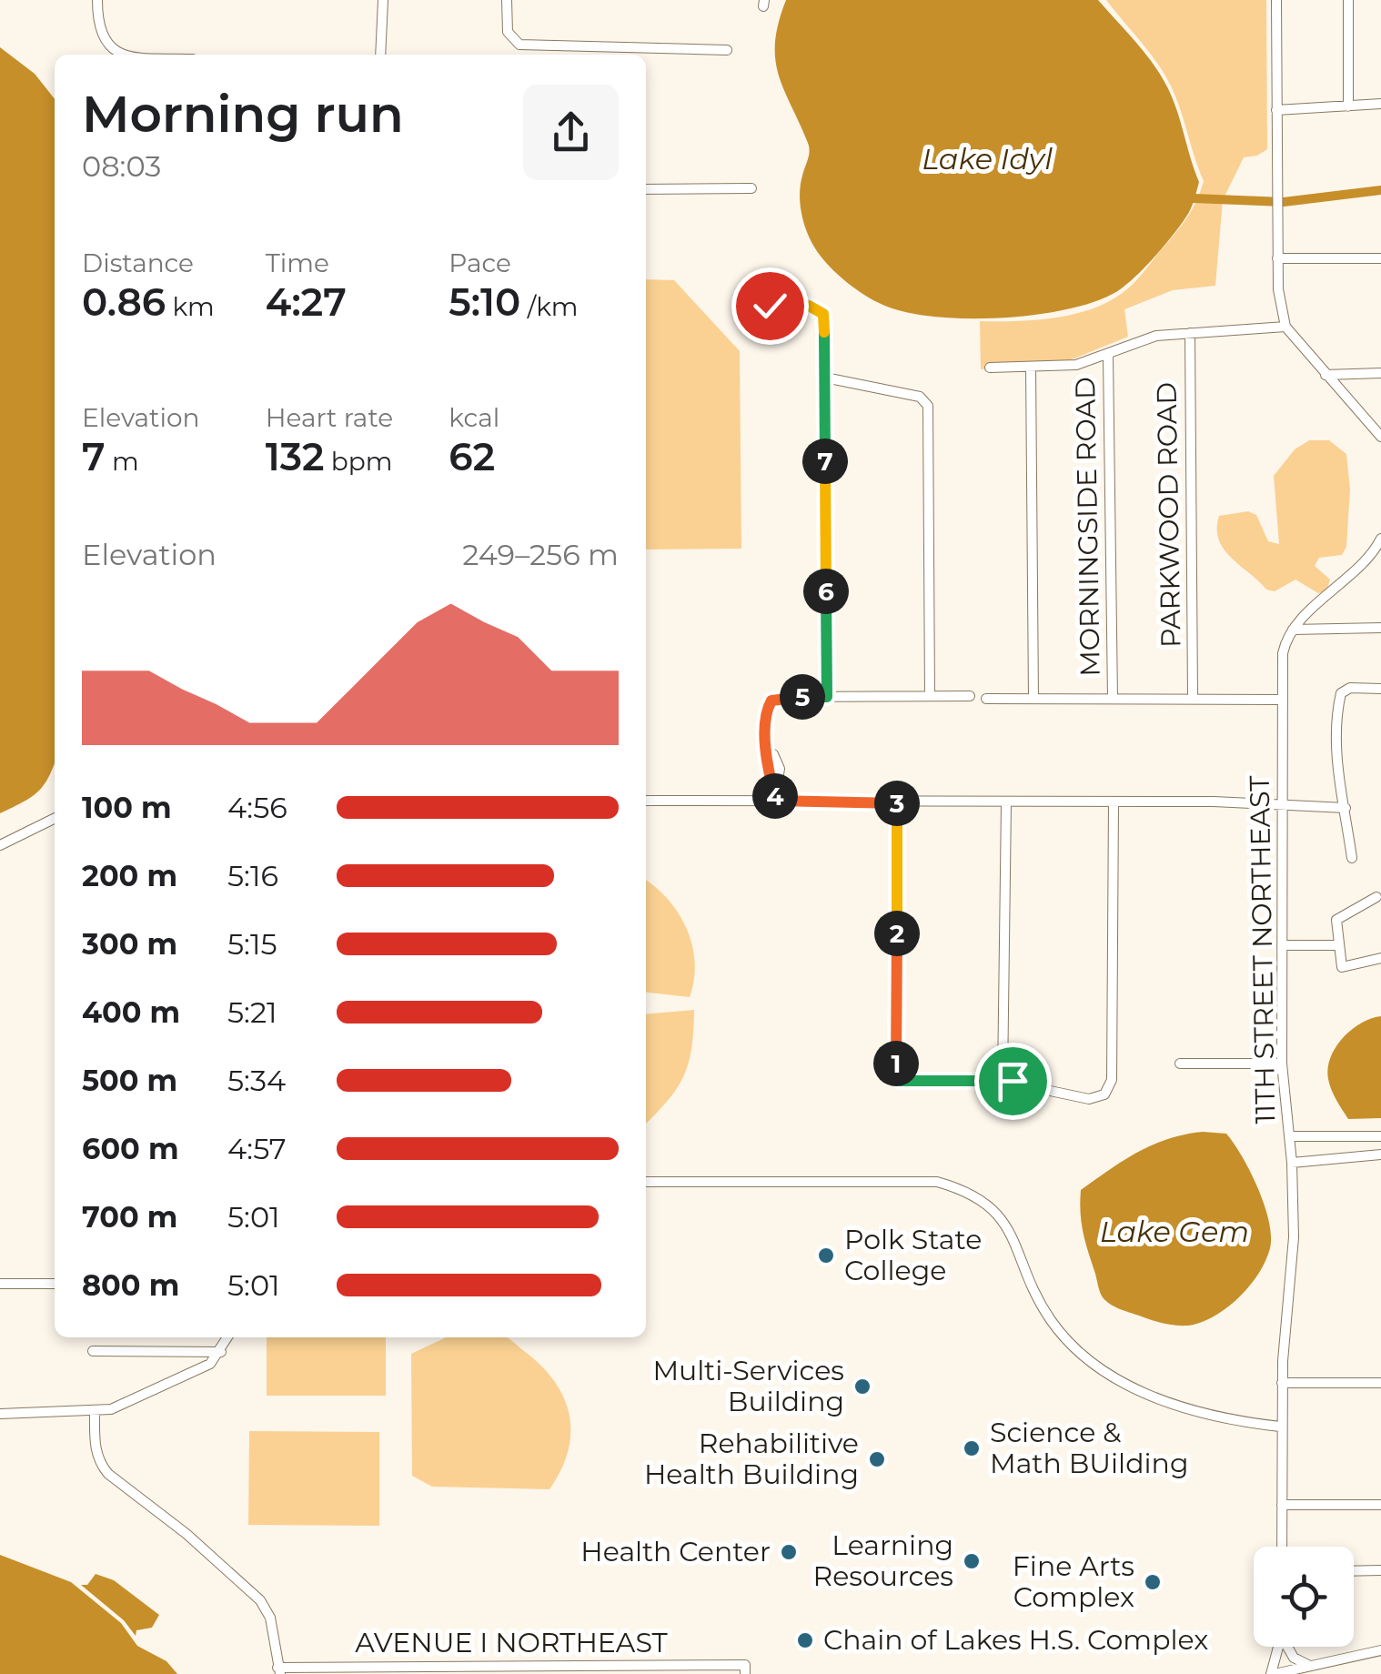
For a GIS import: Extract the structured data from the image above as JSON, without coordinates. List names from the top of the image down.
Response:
{
  "streets": {
    "street": [
      "PARKWOOD ROAD",
      "MORNINGSIDE ROAD",
      "11TH STREET NORTHEAST",
      "AVENUE I NORTHEAST"
    ]
  },
  "water": ["Lake Idyl", "Lake Gem"],
  "places": [
    "Polk State College",
    "Multi-Services Building",
    "Science & Math BUilding",
    "Rehabilitive Health Building",
    "Health Center",
    "Learning Resources",
    "Fine Arts Complex",
    "Chain of Lakes H.S. Complex"
  ],
  "page": {
    "heading": ["Morning run", "08:03"],
    "stats": [
      ["Distance", "0.86 km"],
      ["Time", "4:27"],
      ["Pace", "5:10 /km"],
      ["Elevation", "7 m"],
      ["Heart rate", "132 bpm"],
      ["kcal", "62"]
    ],
    "pins": [
      "7",
      "6",
      "5",
      "4",
      "3",
      "2",
      "1"
    ],
    "chart": ["Elevation", "249–256 m"],
    "list": [
      {
        "name": "100 m",
        "note": "4:56"
      },
      {
        "name": "200 m",
        "note": "5:16"
      },
      {
        "name": "300 m",
        "note": "5:15"
      },
      {
        "name": "400 m",
        "note": "5:21"
      },
      {
        "name": "500 m",
        "note": "5:34"
      },
      {
        "name": "600 m",
        "note": "4:57"
      },
      {
        "name": "700 m",
        "note": "5:01"
      },
      {
        "name": "800 m",
        "note": "5:01"
      }
    ]
  }
}
